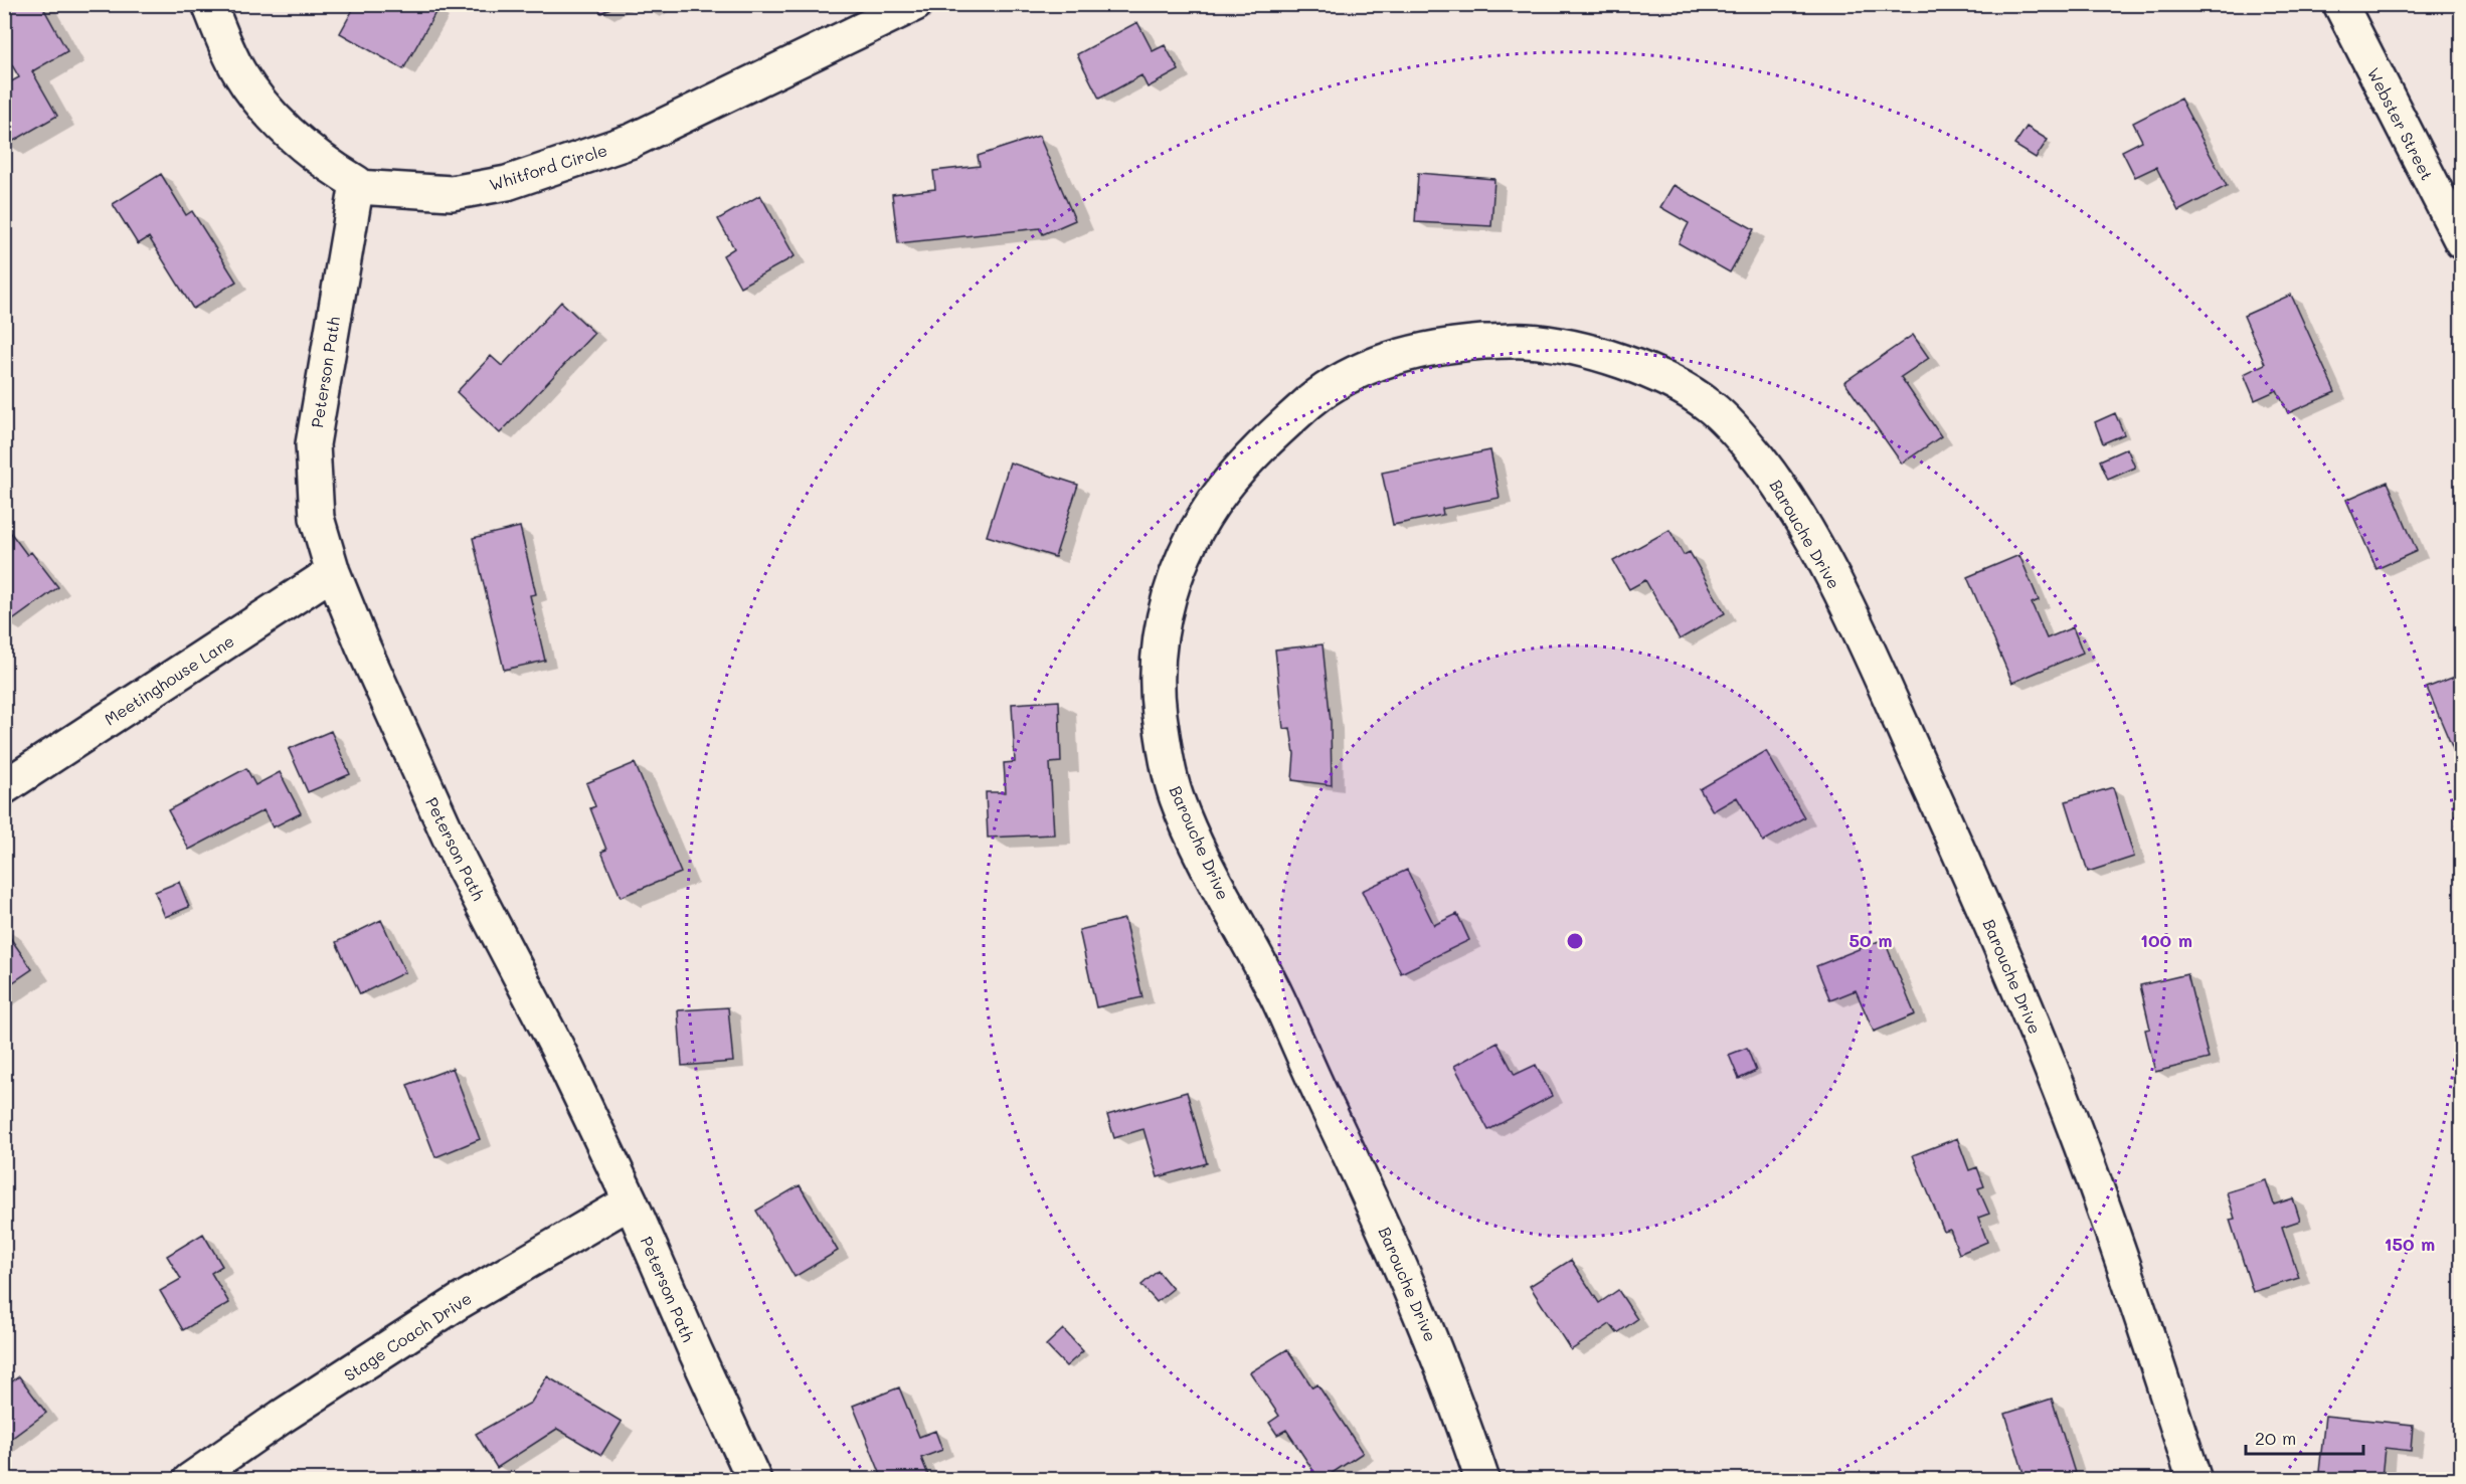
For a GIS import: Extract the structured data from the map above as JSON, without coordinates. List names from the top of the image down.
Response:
{
  "streets": {
    "street": [
      "Webster Street",
      "Whitford Circle",
      "Peterson Path",
      "Barouche Drive",
      "Meetinghouse Lane",
      "Stage Coach Drive"
    ]
  },
  "crossings": [
    ["Whitford Circle", "Peterson Path"],
    ["Peterson Path", "Meetinghouse Lane"],
    ["Peterson Path", "Stage Coach Drive"]
  ],
  "scale_bar": "20 m",
  "rings": ["50 m", "100 m", "150 m"]
}
